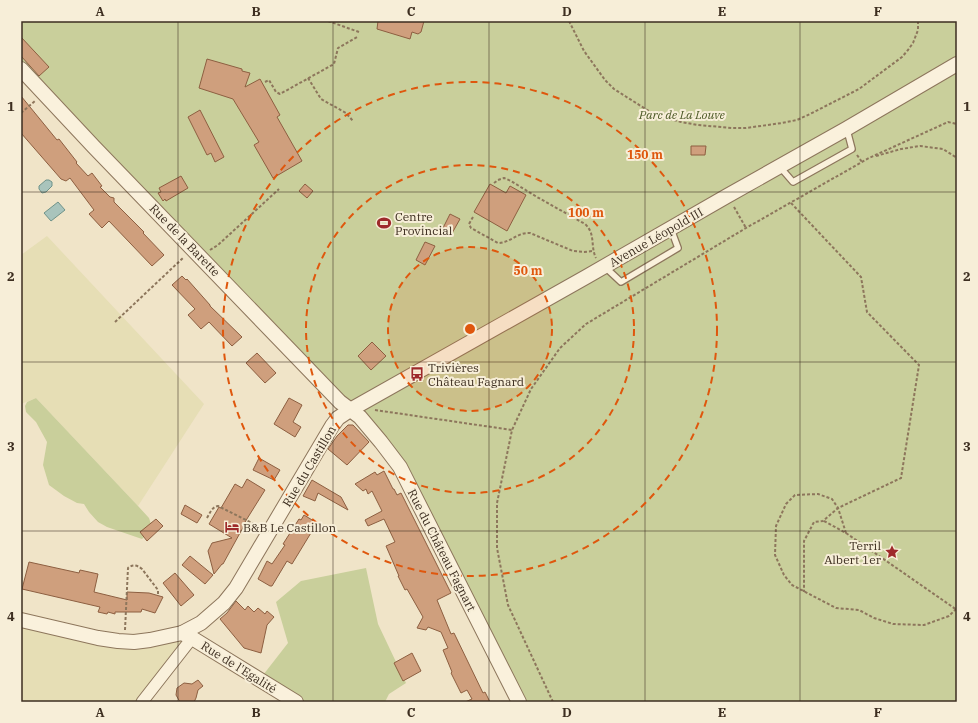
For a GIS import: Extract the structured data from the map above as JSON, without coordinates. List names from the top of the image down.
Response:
{
  "streets": {
    "street": [
      "Avenue Léopold III",
      "Rue de la Barette",
      "Rue du Castillon",
      "Rue du Château Fagnart",
      "Rue de l'Egalité"
    ]
  },
  "crossings": [
    ["Avenue Léopold III", "Rue de la Barette"],
    ["Avenue Léopold III", "Rue du Castillon"],
    ["Avenue Léopold III", "Rue du Château Fagnart"],
    ["Rue de la Barette", "Rue du Castillon"],
    ["Rue de la Barette", "Rue du Château Fagnart"],
    ["Rue du Castillon", "Rue du Château Fagnart"],
    ["Rue du Castillon", "Rue de l'Egalité"]
  ],
  "parks": ["Parc de La Louve"],
  "places": {
    "sports": ["Centre Provincial"],
    "bus stop": ["Trivières Château Fagnard"],
    "hotel": ["B&B Le Castillon"],
    "place": ["Terril Albert 1er"]
  },
  "grid": {
    "columns": [
      "A",
      "B",
      "C",
      "D",
      "E",
      "F"
    ],
    "rows": [
      "1",
      "2",
      "3",
      "4"
    ]
  },
  "rings": ["150 m", "100 m", "50 m"]
}
